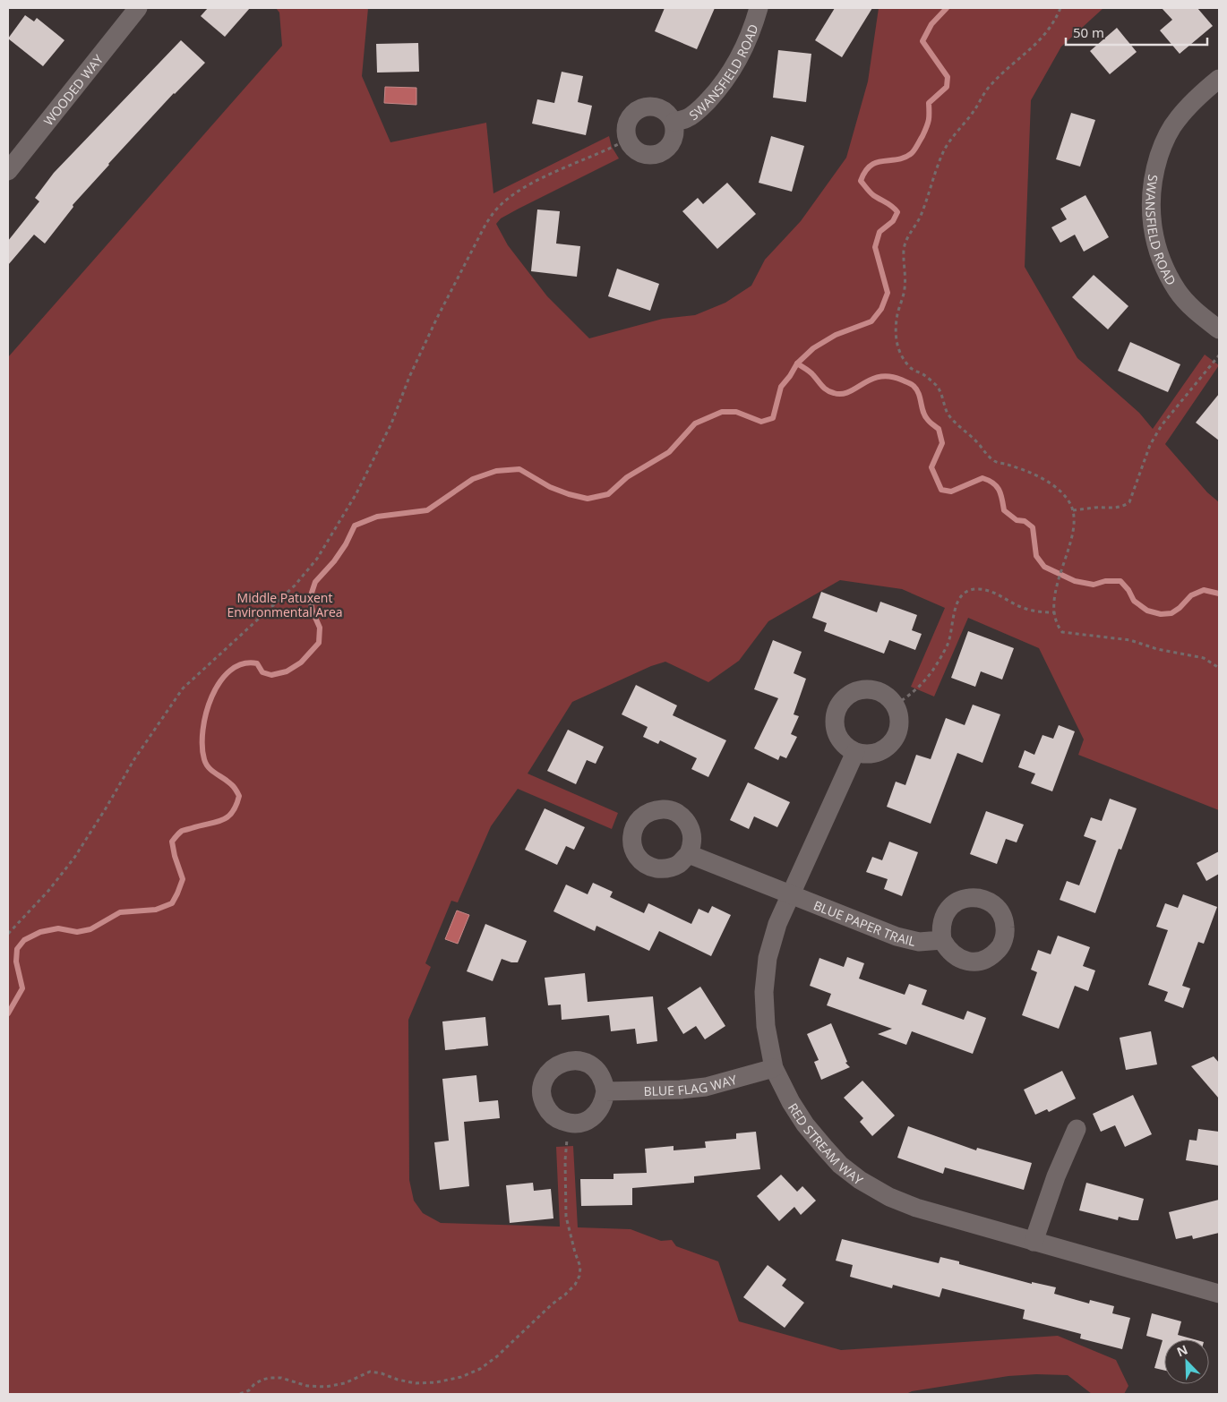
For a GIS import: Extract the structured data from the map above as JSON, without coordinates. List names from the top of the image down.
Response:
{
  "streets": {
    "street": [
      "SWANSFIELD ROAD",
      "WOODED WAY",
      "BLUE PAPER TRAIL",
      "BLUE FLAG WAY",
      "RED STREAM WAY"
    ]
  },
  "crossings": [
    ["BLUE PAPER TRAIL", "RED STREAM WAY"],
    ["BLUE FLAG WAY", "RED STREAM WAY"]
  ],
  "parks": ["Middle Patuxent Environmental Area"],
  "scale_bar": "50 m",
  "north": "top left"
}
